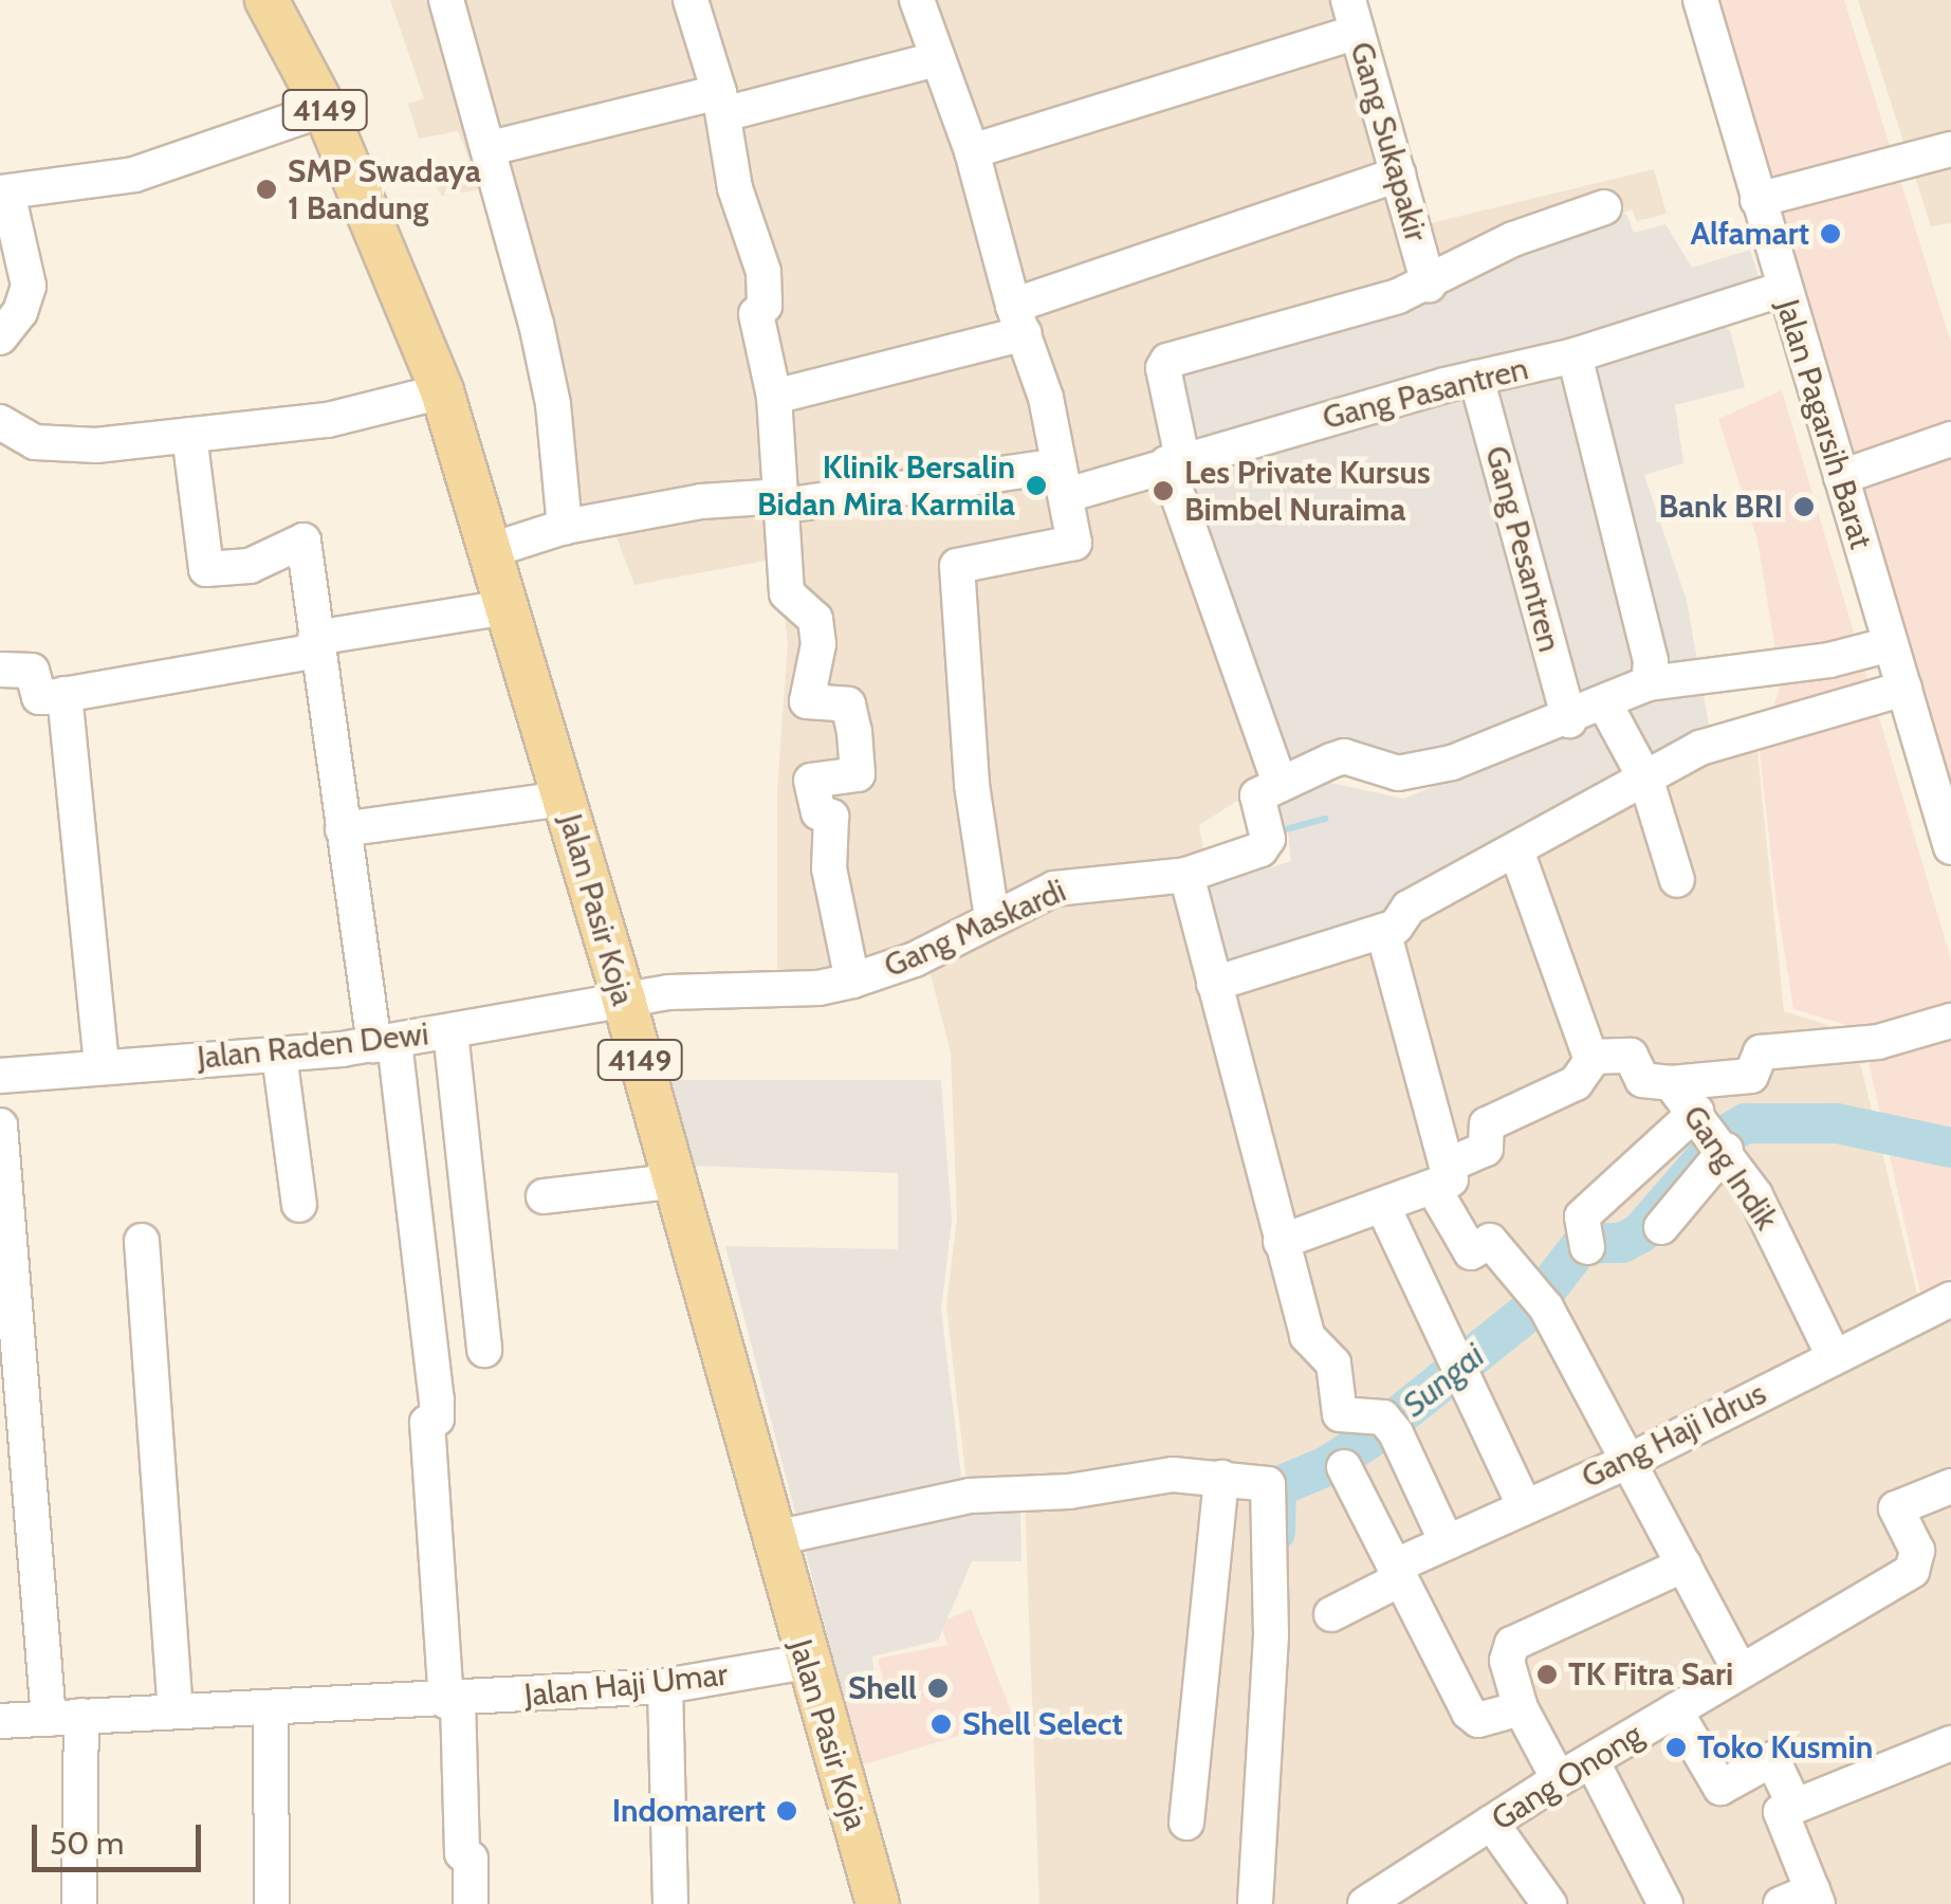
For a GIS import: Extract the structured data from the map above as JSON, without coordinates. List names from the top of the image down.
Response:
{
  "streets": {
    "main road": ["4149", "Jalan Pasir Koja"],
    "street": [
      "Gang Sukapakir",
      "Gang Pasantren",
      "Jalan Pagarsih Barat",
      "Gang Pesantren",
      "Gang Maskardi",
      "Jalan Raden Dewi",
      "Gang Indik",
      "Gang Haji Idrus",
      "Jalan Haji Umar",
      "Gang Onong"
    ]
  },
  "crossings": [
    ["Gang Pasantren", "Jalan Pagarsih Barat"],
    ["Gang Pasantren", "Gang Pesantren"],
    ["Jalan Pasir Koja", "Gang Maskardi"],
    ["Jalan Pasir Koja", "Jalan Raden Dewi"],
    ["Jalan Pasir Koja", "Jalan Haji Umar"],
    ["Gang Maskardi", "Jalan Raden Dewi"],
    ["Gang Indik", "Gang Haji Idrus"]
  ],
  "water": ["Sungai"],
  "places": [
    "SMP Swadaya 1 Bandung",
    "Alfamart",
    "Klinik Bersalin Bidan Mira Karmila",
    "Les Private Kursus Bimbel Nuraima",
    "Bank BRI",
    "TK Fitra Sari",
    "Shell",
    "Shell Select",
    "Toko Kusmin",
    "Indomarert"
  ],
  "scale_bar": "50 m"
}
